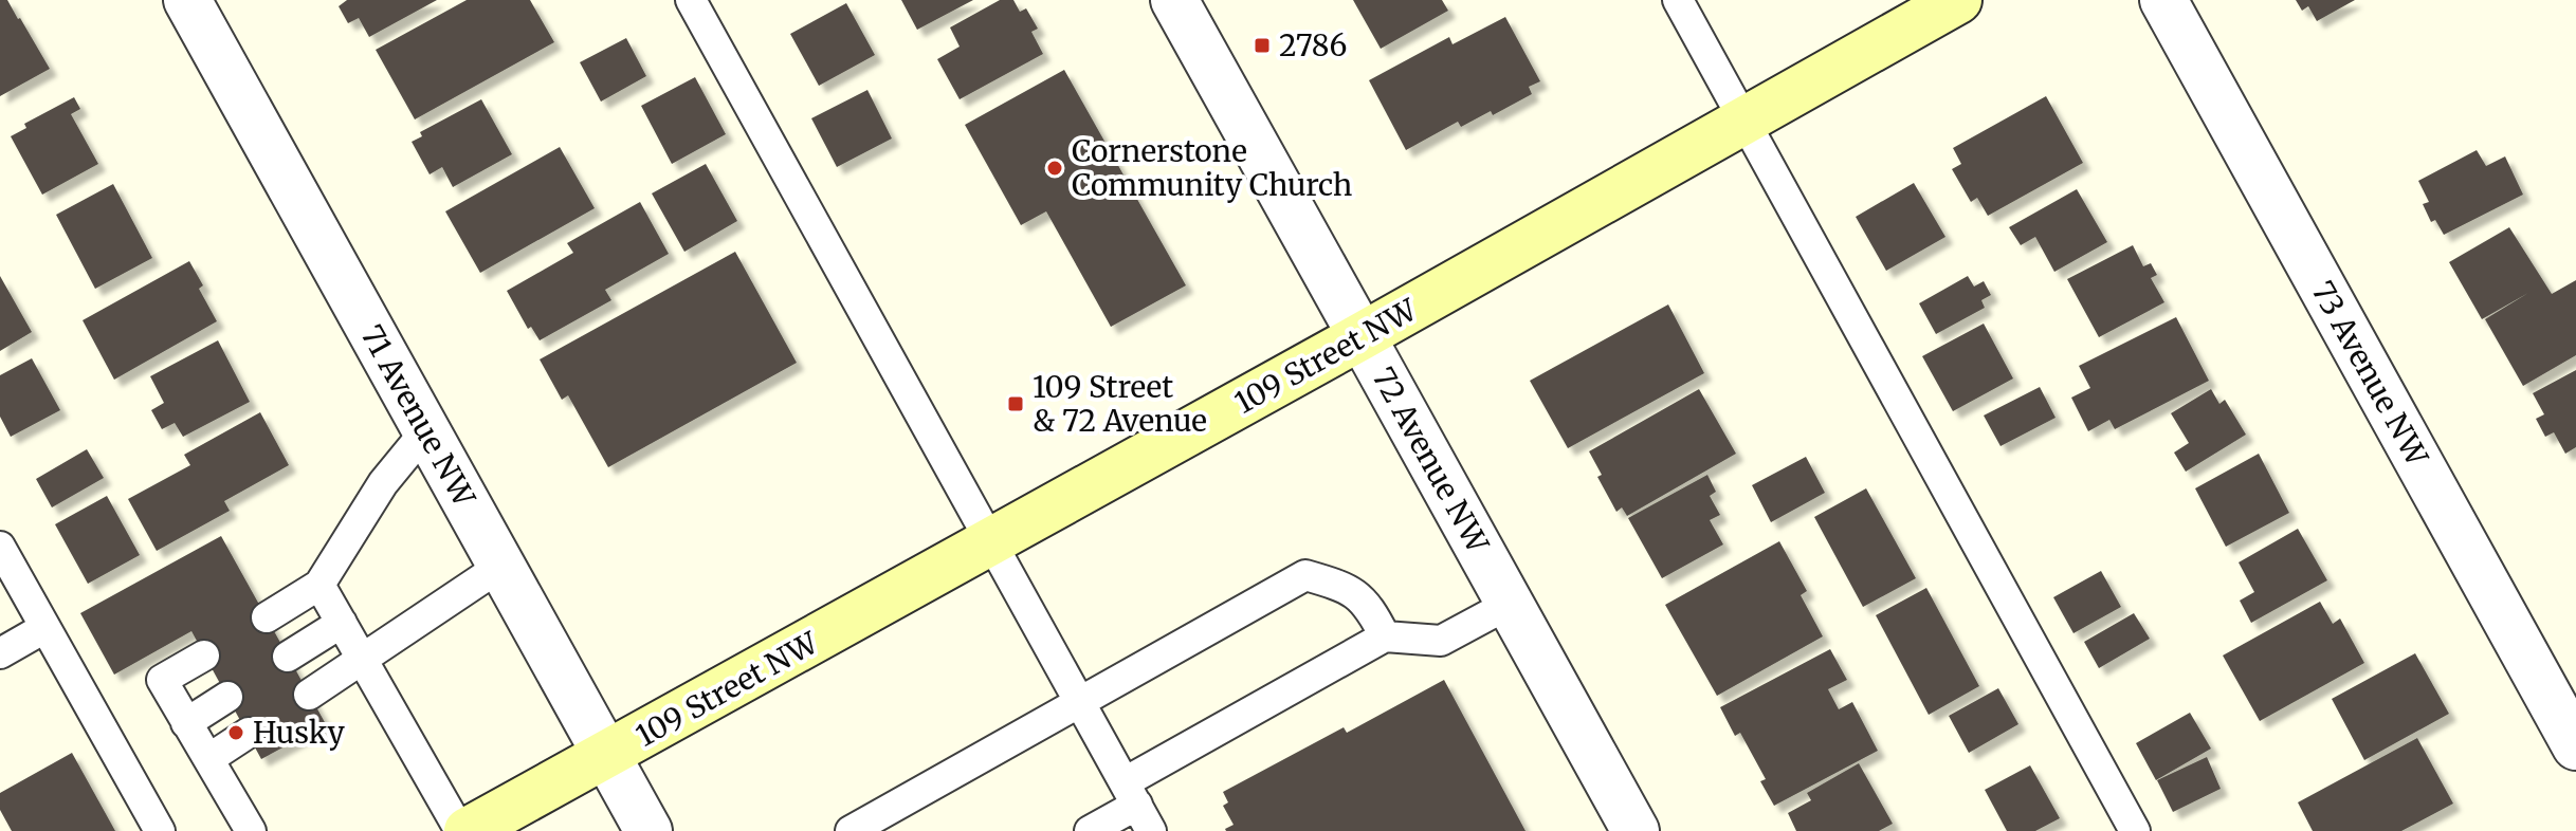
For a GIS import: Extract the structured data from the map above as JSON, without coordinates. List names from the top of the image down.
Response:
{
  "streets": {
    "main road": ["109 Street NW"],
    "street": ["73 Avenue NW", "71 Avenue NW", "72 Avenue NW"]
  },
  "crossings": [
    ["109 Street NW", "71 Avenue NW"],
    ["109 Street NW", "72 Avenue NW"]
  ],
  "places": {
    "transit": ["2786", "109 Street & 72 Avenue"],
    "other": ["Cornerstone Community Church", "Husky"]
  }
}
